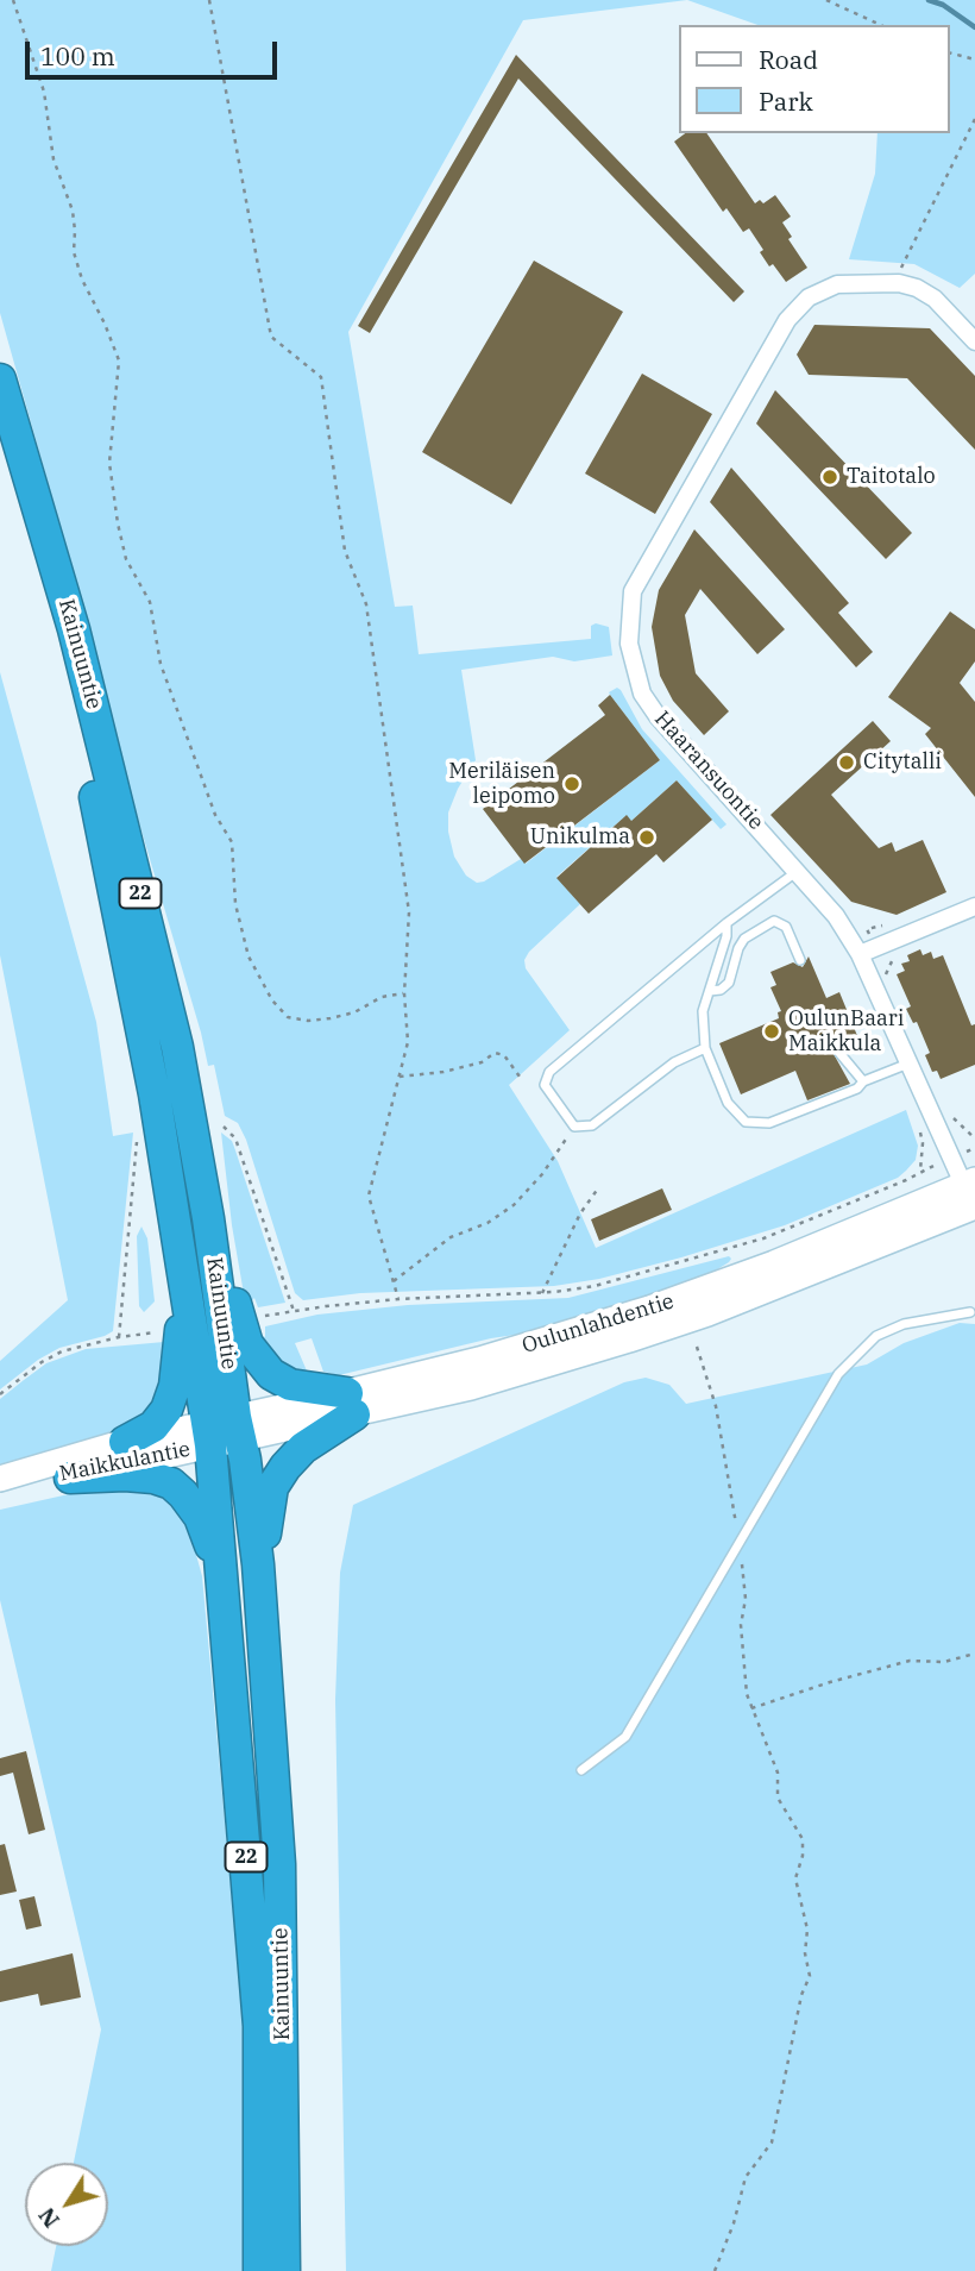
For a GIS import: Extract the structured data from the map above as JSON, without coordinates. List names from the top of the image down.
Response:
{
  "streets": {
    "highway": ["Kainuuntie", "22"],
    "main road": ["Oulunlahdentie", "Maikkulantie"],
    "street": ["Haaransuontie"]
  },
  "crossings": [
    ["Kainuuntie", "Oulunlahdentie"],
    ["Kainuuntie", "Maikkulantie"],
    ["Haaransuontie", "Oulunlahdentie"],
    ["Oulunlahdentie", "Maikkulantie"]
  ],
  "places": [
    "Taitotalo",
    "Citytalli",
    "Meriläisen leipomo",
    "Unikulma",
    "OulunBaari Maikkula"
  ],
  "legend": ["Road", "Park"],
  "scale_bar": "100 m",
  "north": "bottom left"
}
